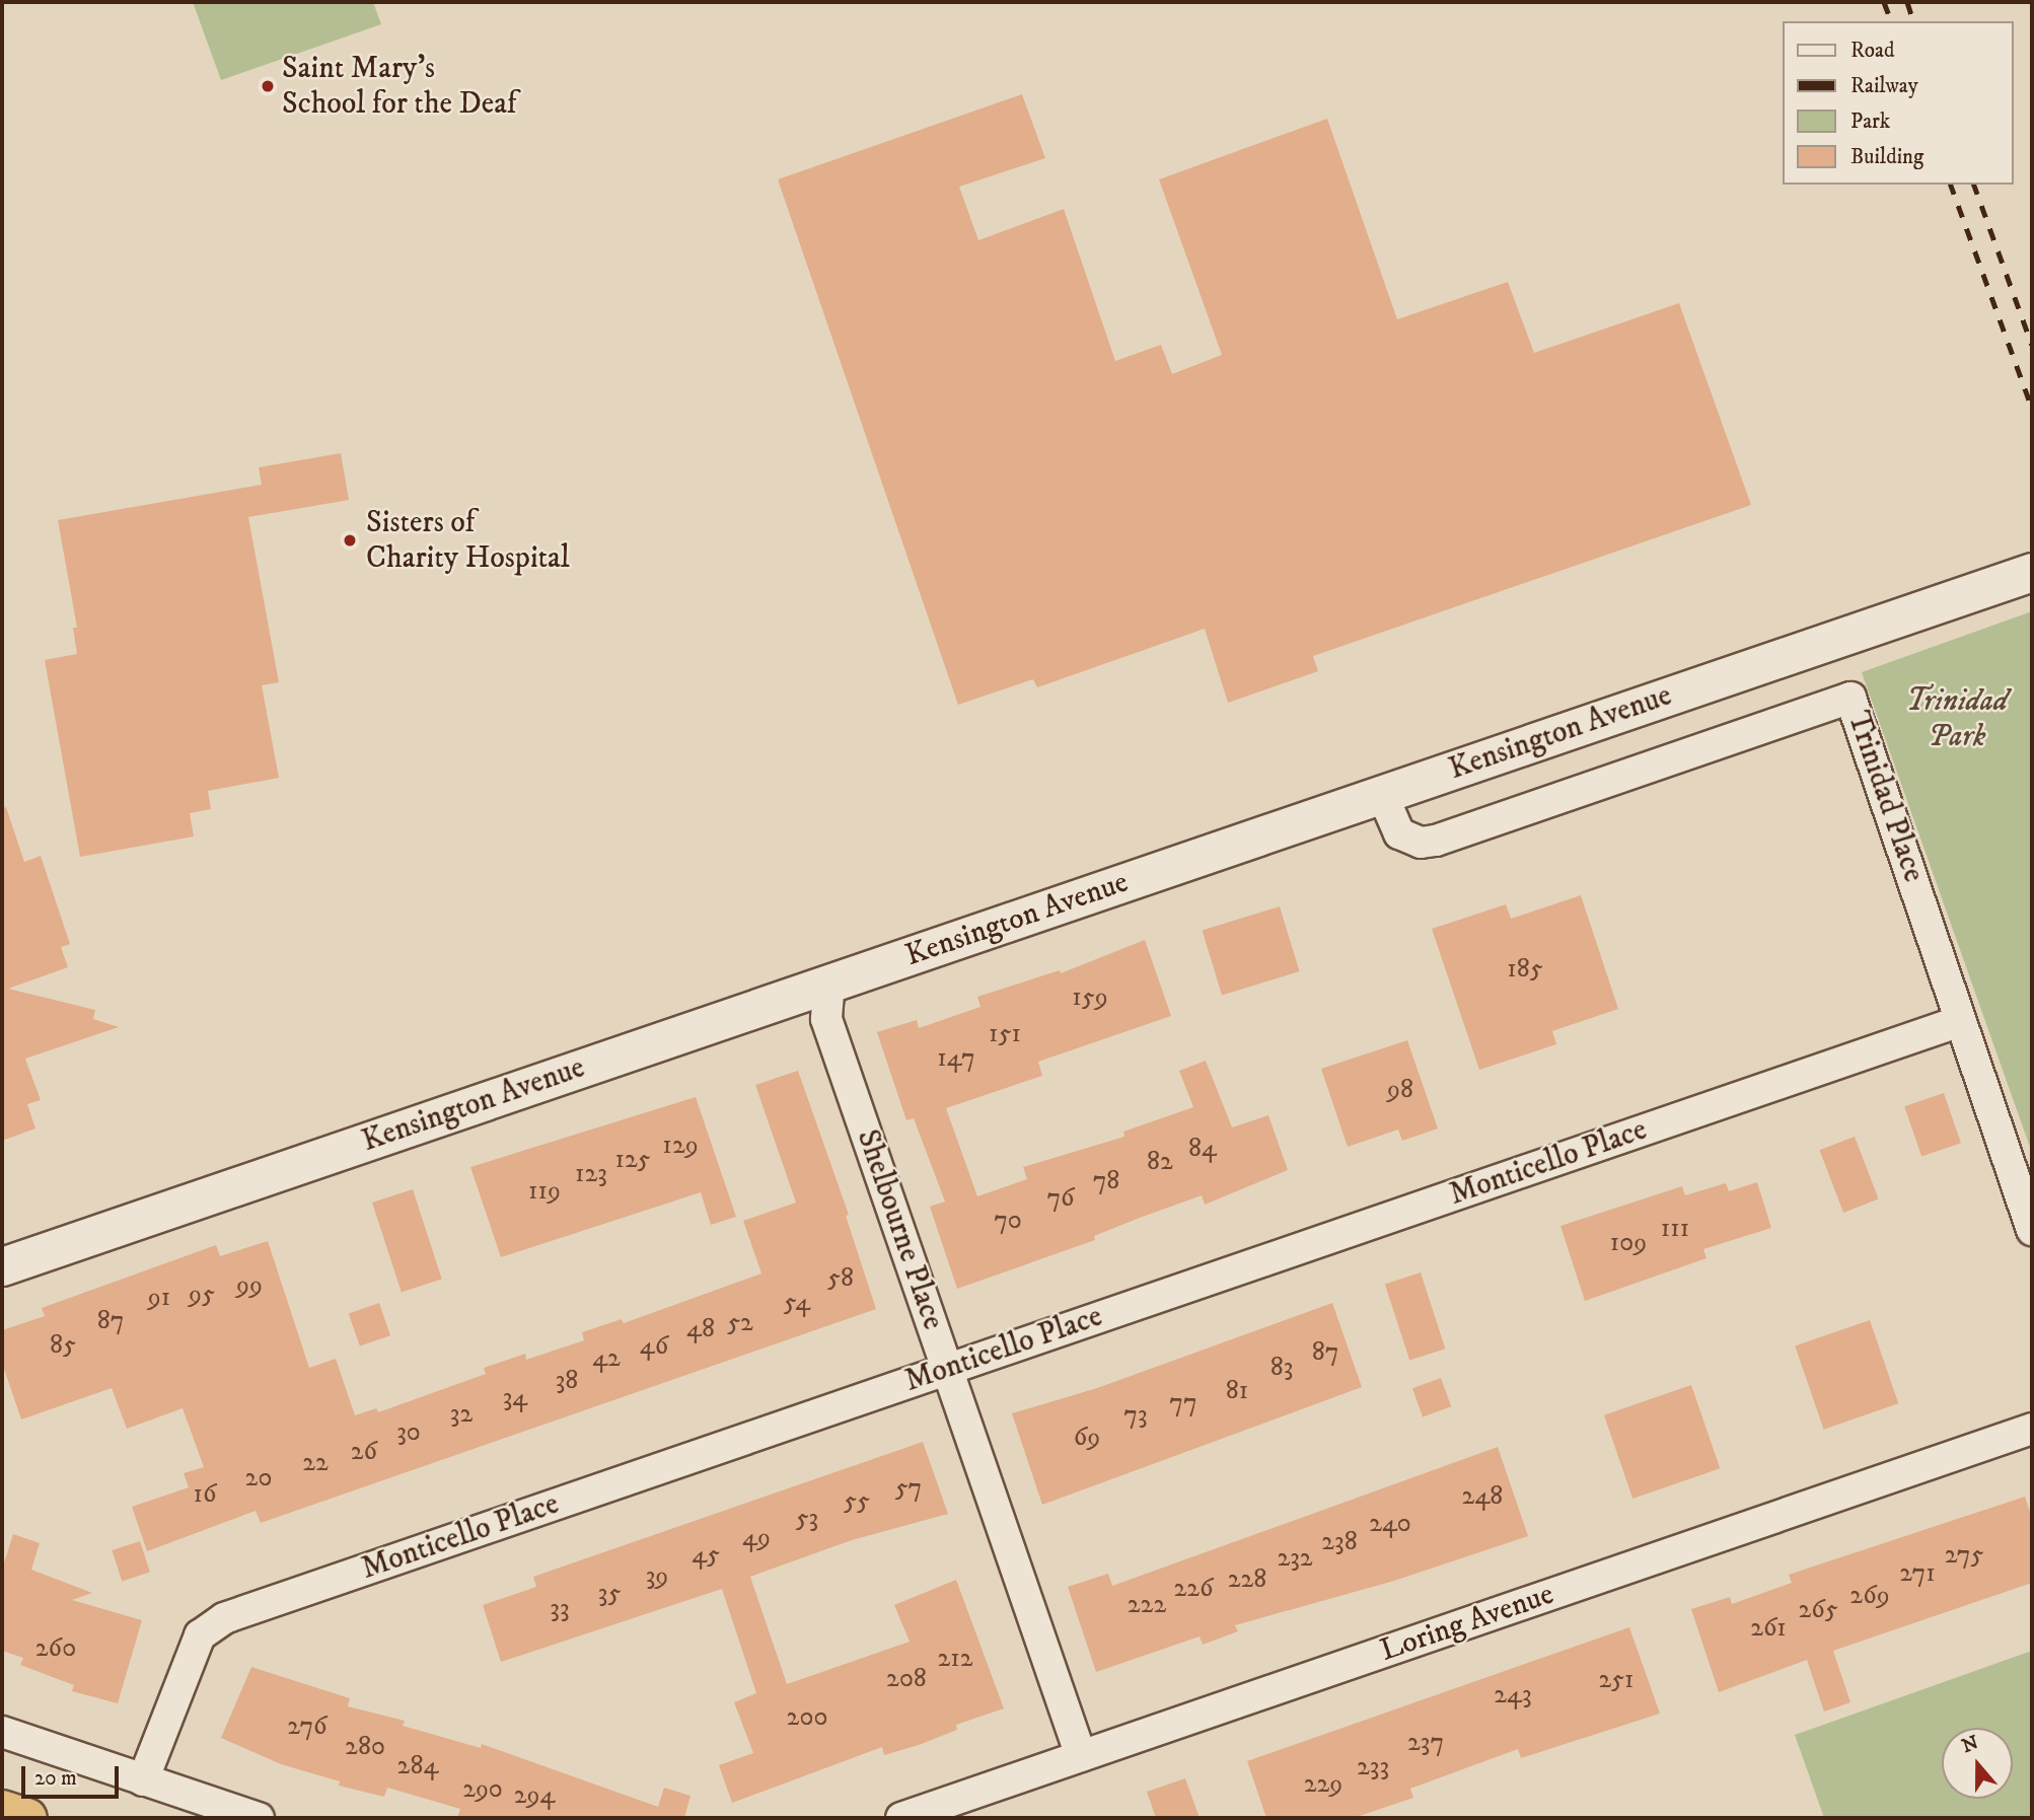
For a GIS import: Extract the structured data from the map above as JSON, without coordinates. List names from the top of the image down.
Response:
{
  "streets": {
    "street": [
      "Kensington Avenue",
      "Trinidad Place",
      "Monticello Place",
      "Shelbourne Place",
      "Loring Avenue"
    ]
  },
  "crossings": [
    ["Kensington Avenue", "Trinidad Place"],
    ["Kensington Avenue", "Shelbourne Place"],
    ["Trinidad Place", "Monticello Place"],
    ["Monticello Place", "Shelbourne Place"],
    ["Shelbourne Place", "Loring Avenue"]
  ],
  "parks": ["Trinidad Park"],
  "places": ["Saint Mary's School for the Deaf", "Sisters of Charity Hospital"],
  "house_numbers": [
    "185",
    "159",
    "151",
    "147",
    "98",
    "129",
    "84",
    "125",
    "82",
    "123",
    "78",
    "119",
    "76",
    "70",
    "111",
    "109",
    "58",
    "99",
    "95",
    "91",
    "54",
    "87",
    "52",
    "48",
    "85",
    "46",
    "87",
    "42",
    "83",
    "38",
    "81",
    "34",
    "77",
    "32",
    "73",
    "30",
    "69",
    "26",
    "22",
    "20",
    "57",
    "16",
    "248",
    "55",
    "53",
    "240",
    "49",
    "238",
    "45",
    "275",
    "232",
    "271",
    "39",
    "228",
    "226",
    "35",
    "269",
    "222",
    "33",
    "265",
    "261",
    "260",
    "212",
    "208",
    "251",
    "243",
    "200",
    "276",
    "237",
    "280",
    "284",
    "233",
    "229",
    "290",
    "294"
  ],
  "legend": [
    "Road",
    "Railway",
    "Park",
    "Building"
  ],
  "scale_bar": "20 m",
  "north": "top"
}
